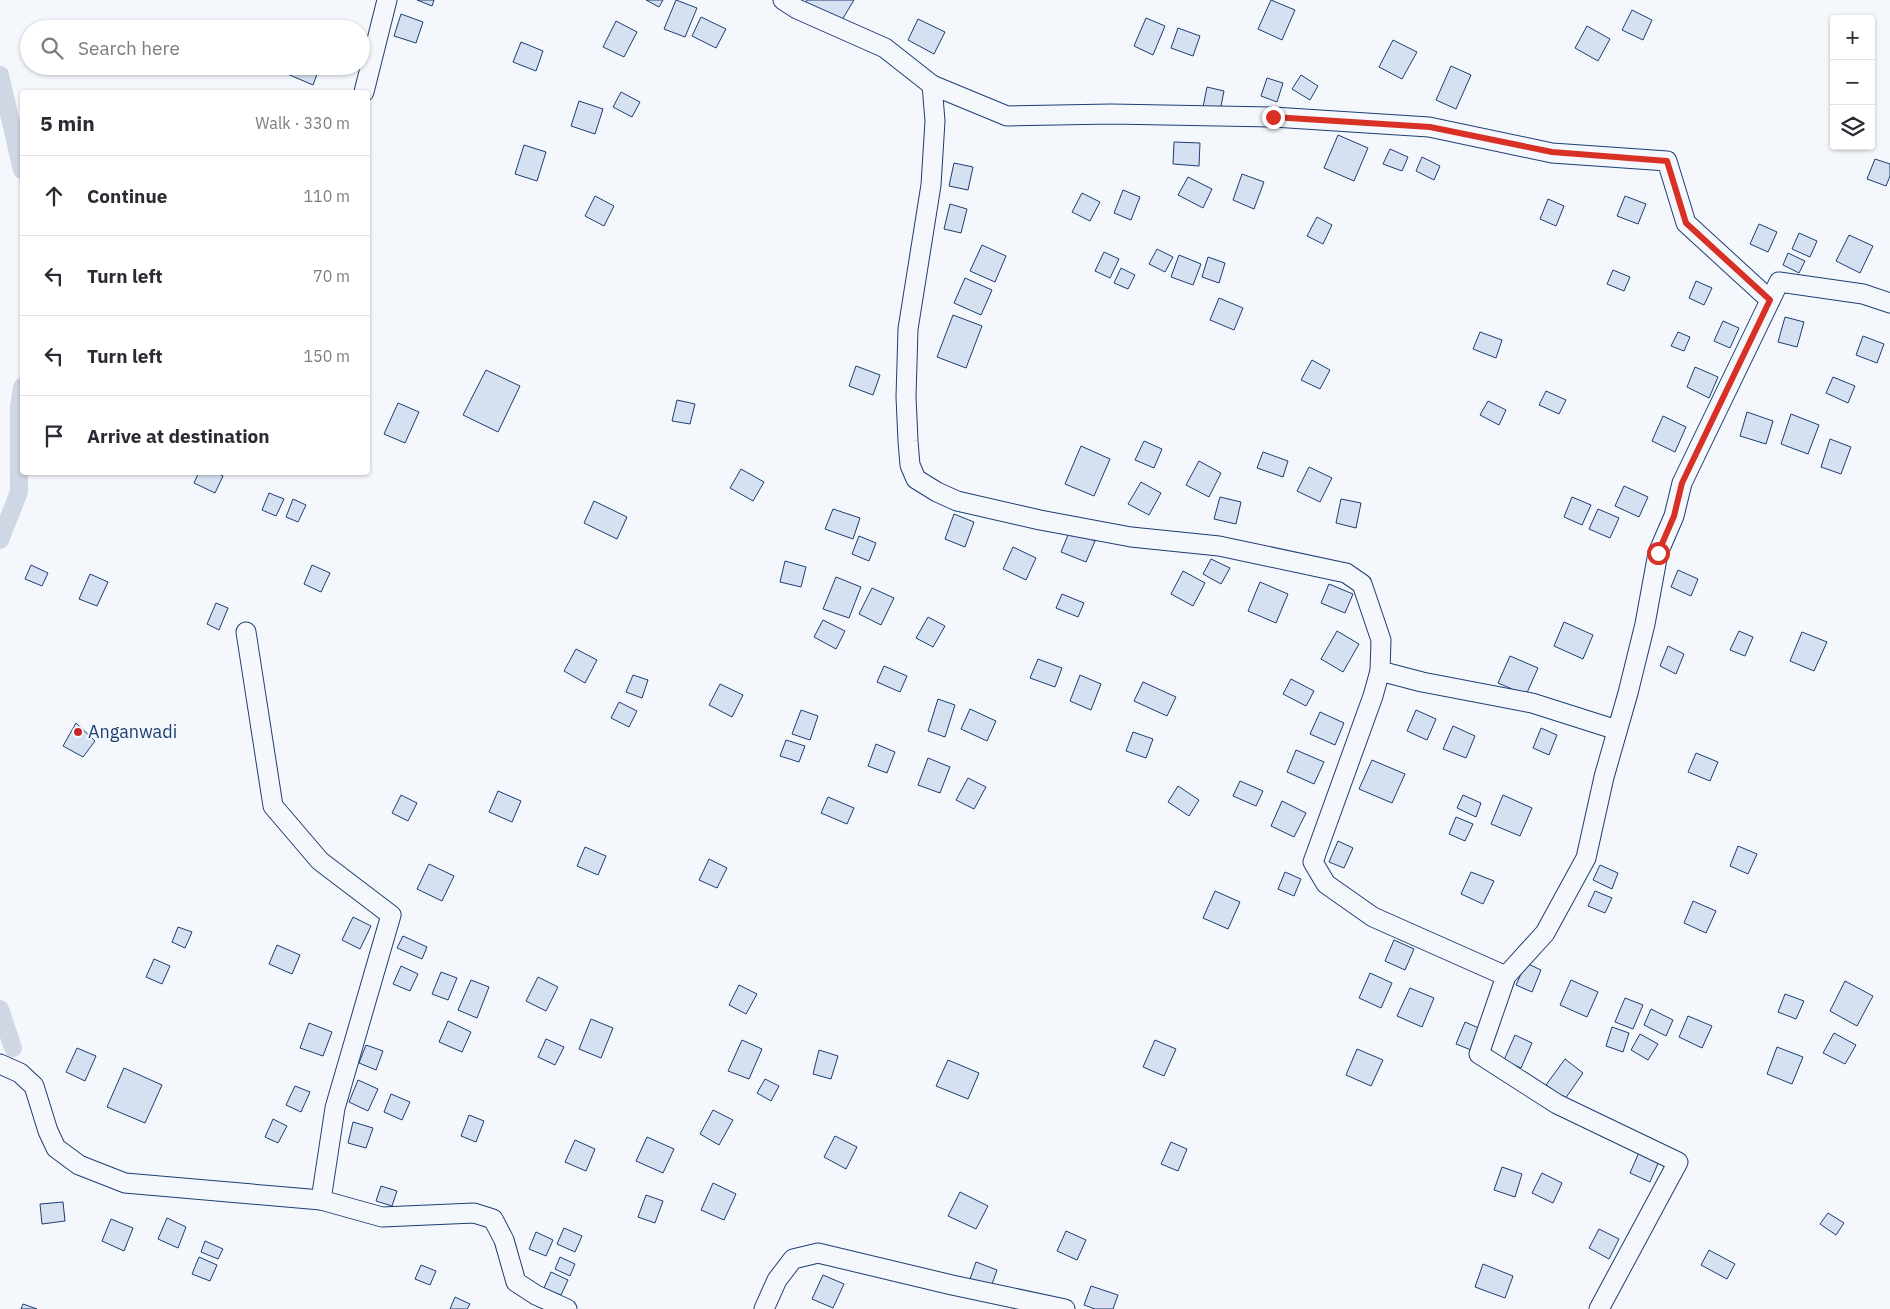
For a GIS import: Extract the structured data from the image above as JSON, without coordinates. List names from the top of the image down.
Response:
{
  "places": ["Anganwadi"],
  "page": {
    "map_buttons": ["+", "−"],
    "search": "Search here",
    "heading": ["5 min", "Walk · 330 m"],
    "list": [
      ["Continue", "110 m"],
      ["Turn left", "70 m"],
      ["Turn left", "150 m"],
      "Arrive at destination"
    ]
  }
}
